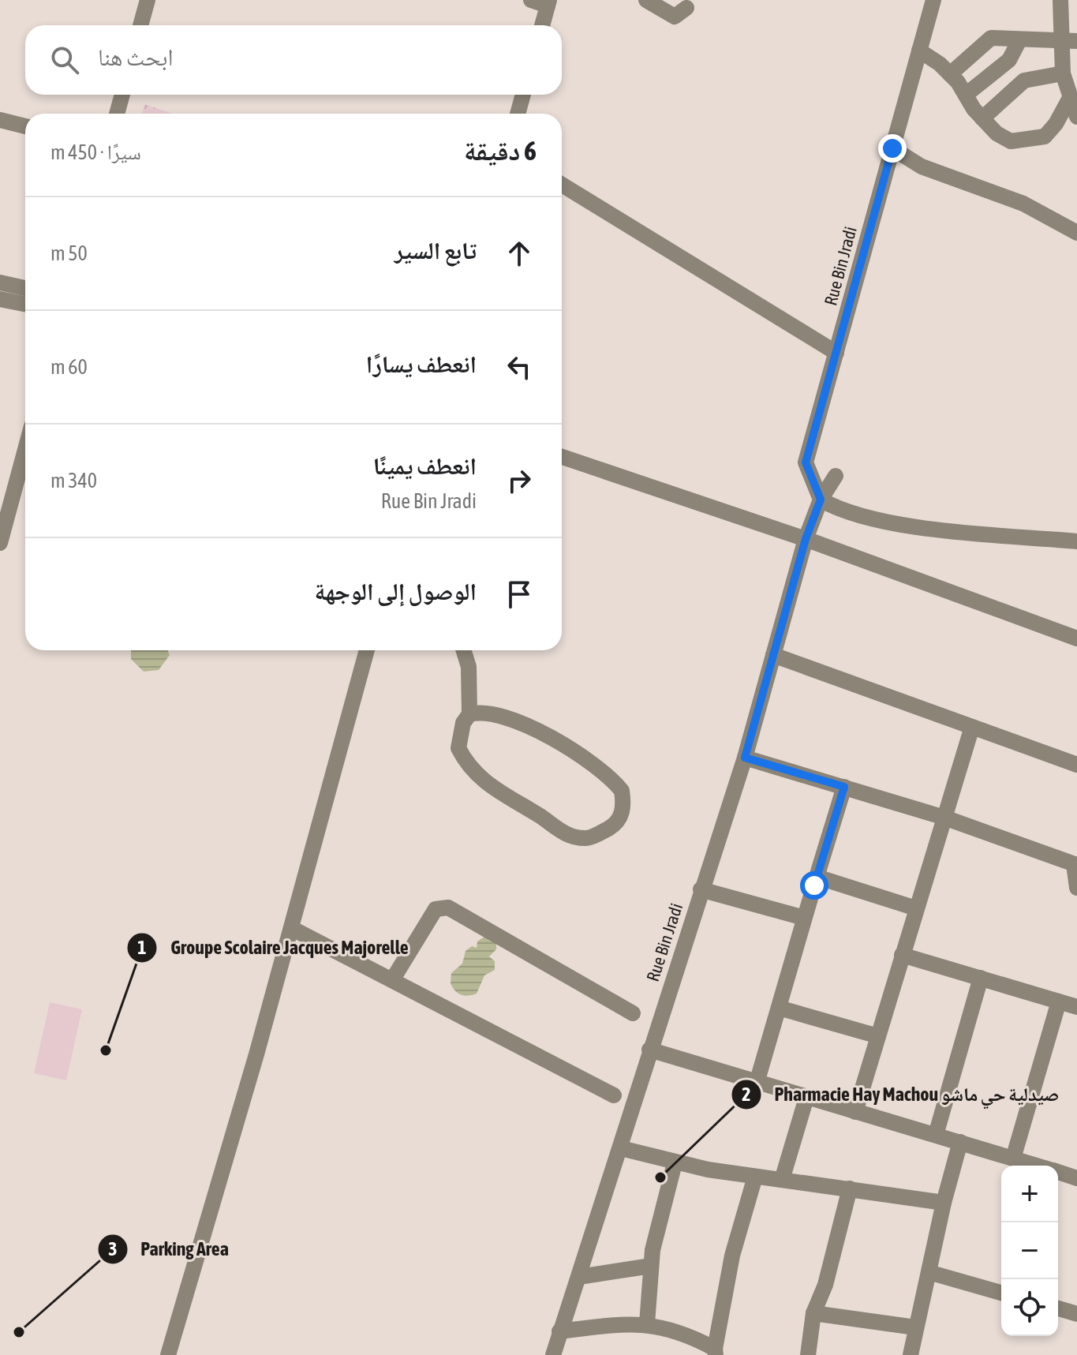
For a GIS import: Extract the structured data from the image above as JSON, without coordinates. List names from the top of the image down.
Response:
{
  "streets": {
    "street": ["Rue Bin Jradi"]
  },
  "places": ["Groupe Scolaire Jacques Majorelle", "Pharmacie Hay Machou صيدلية حي ماشو", "Parking Area"],
  "page": {
    "search": "ابحث هنا",
    "heading": ["6 دقيقة", "سيرًا · 450 m"],
    "list": [
      ["تابع السير", "50 m"],
      ["انعطف يسارًا", "60 m"],
      ["انعطف يمينًا", "Rue Bin Jradi", "340 m"],
      "الوصول إلى الوجهة"
    ],
    "map_buttons": ["+", "−"]
  }
}
